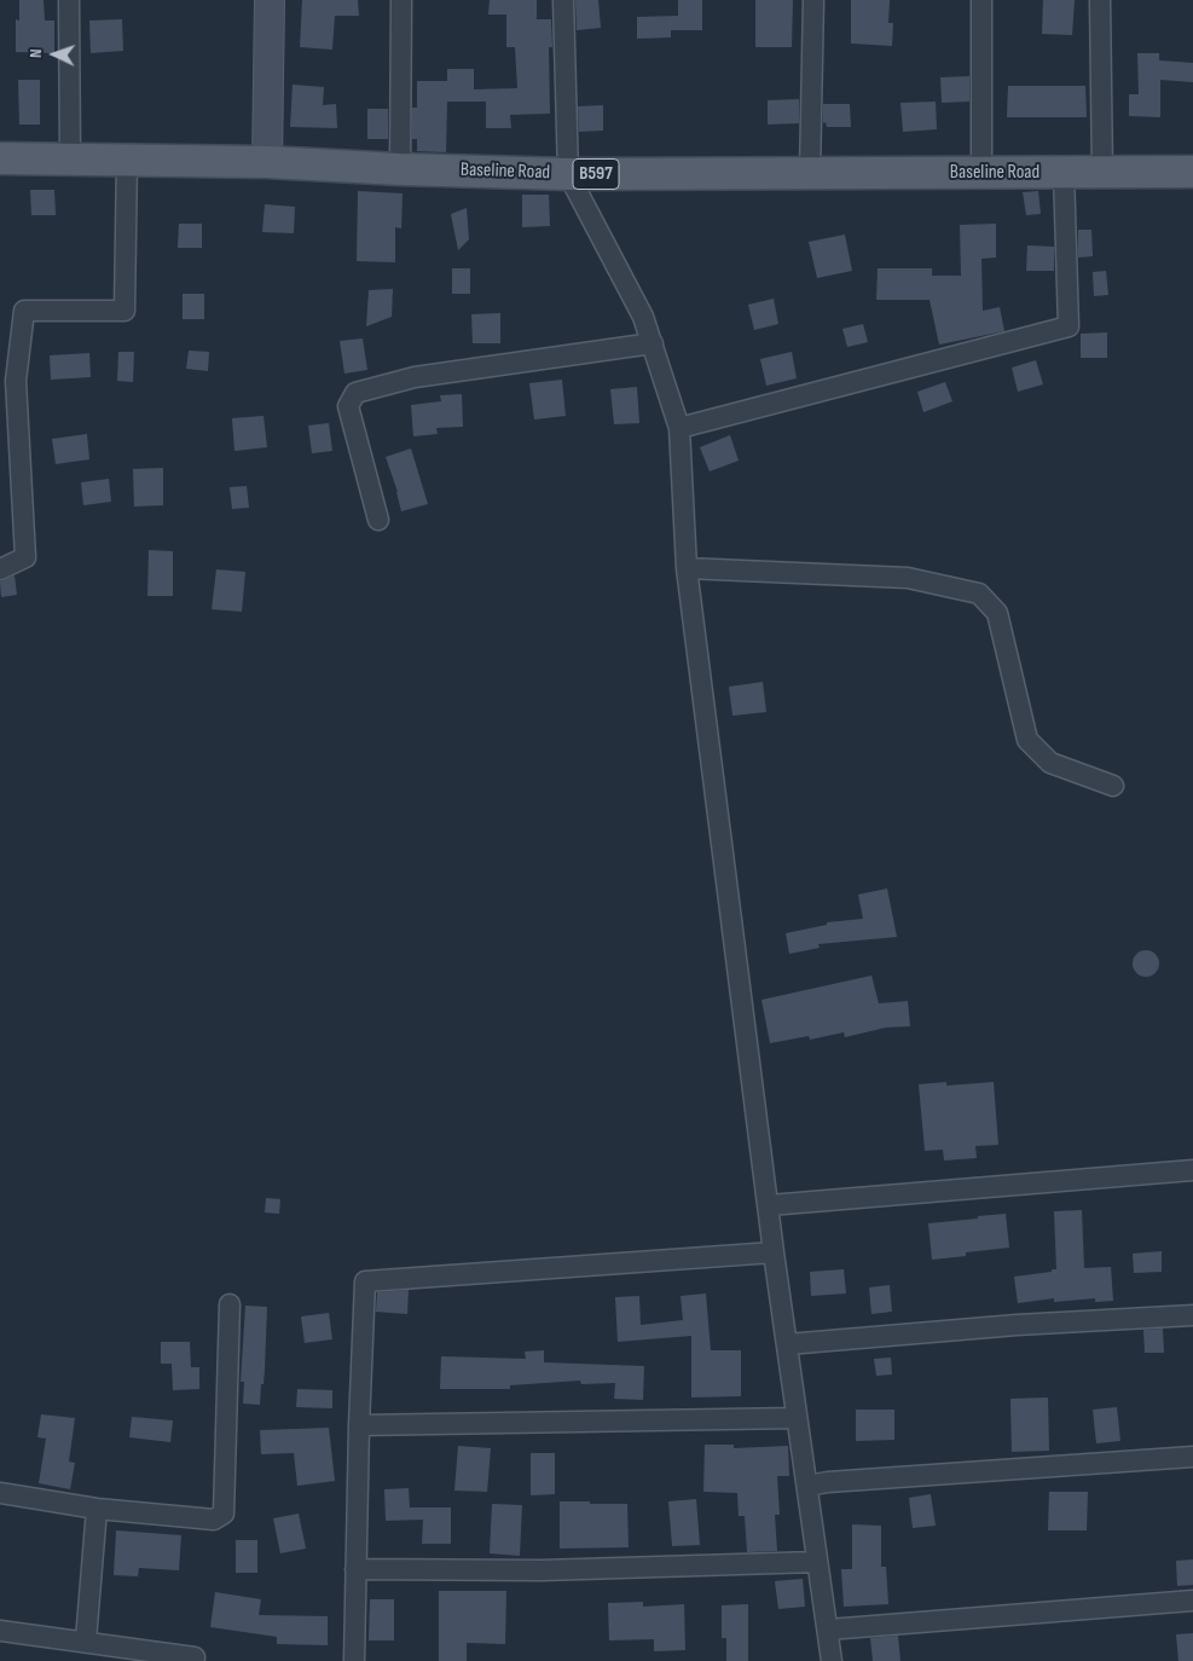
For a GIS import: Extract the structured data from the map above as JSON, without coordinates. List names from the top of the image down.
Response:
{
  "streets": {
    "main road": ["Baseline Road", "B597"]
  },
  "north": "left"
}
